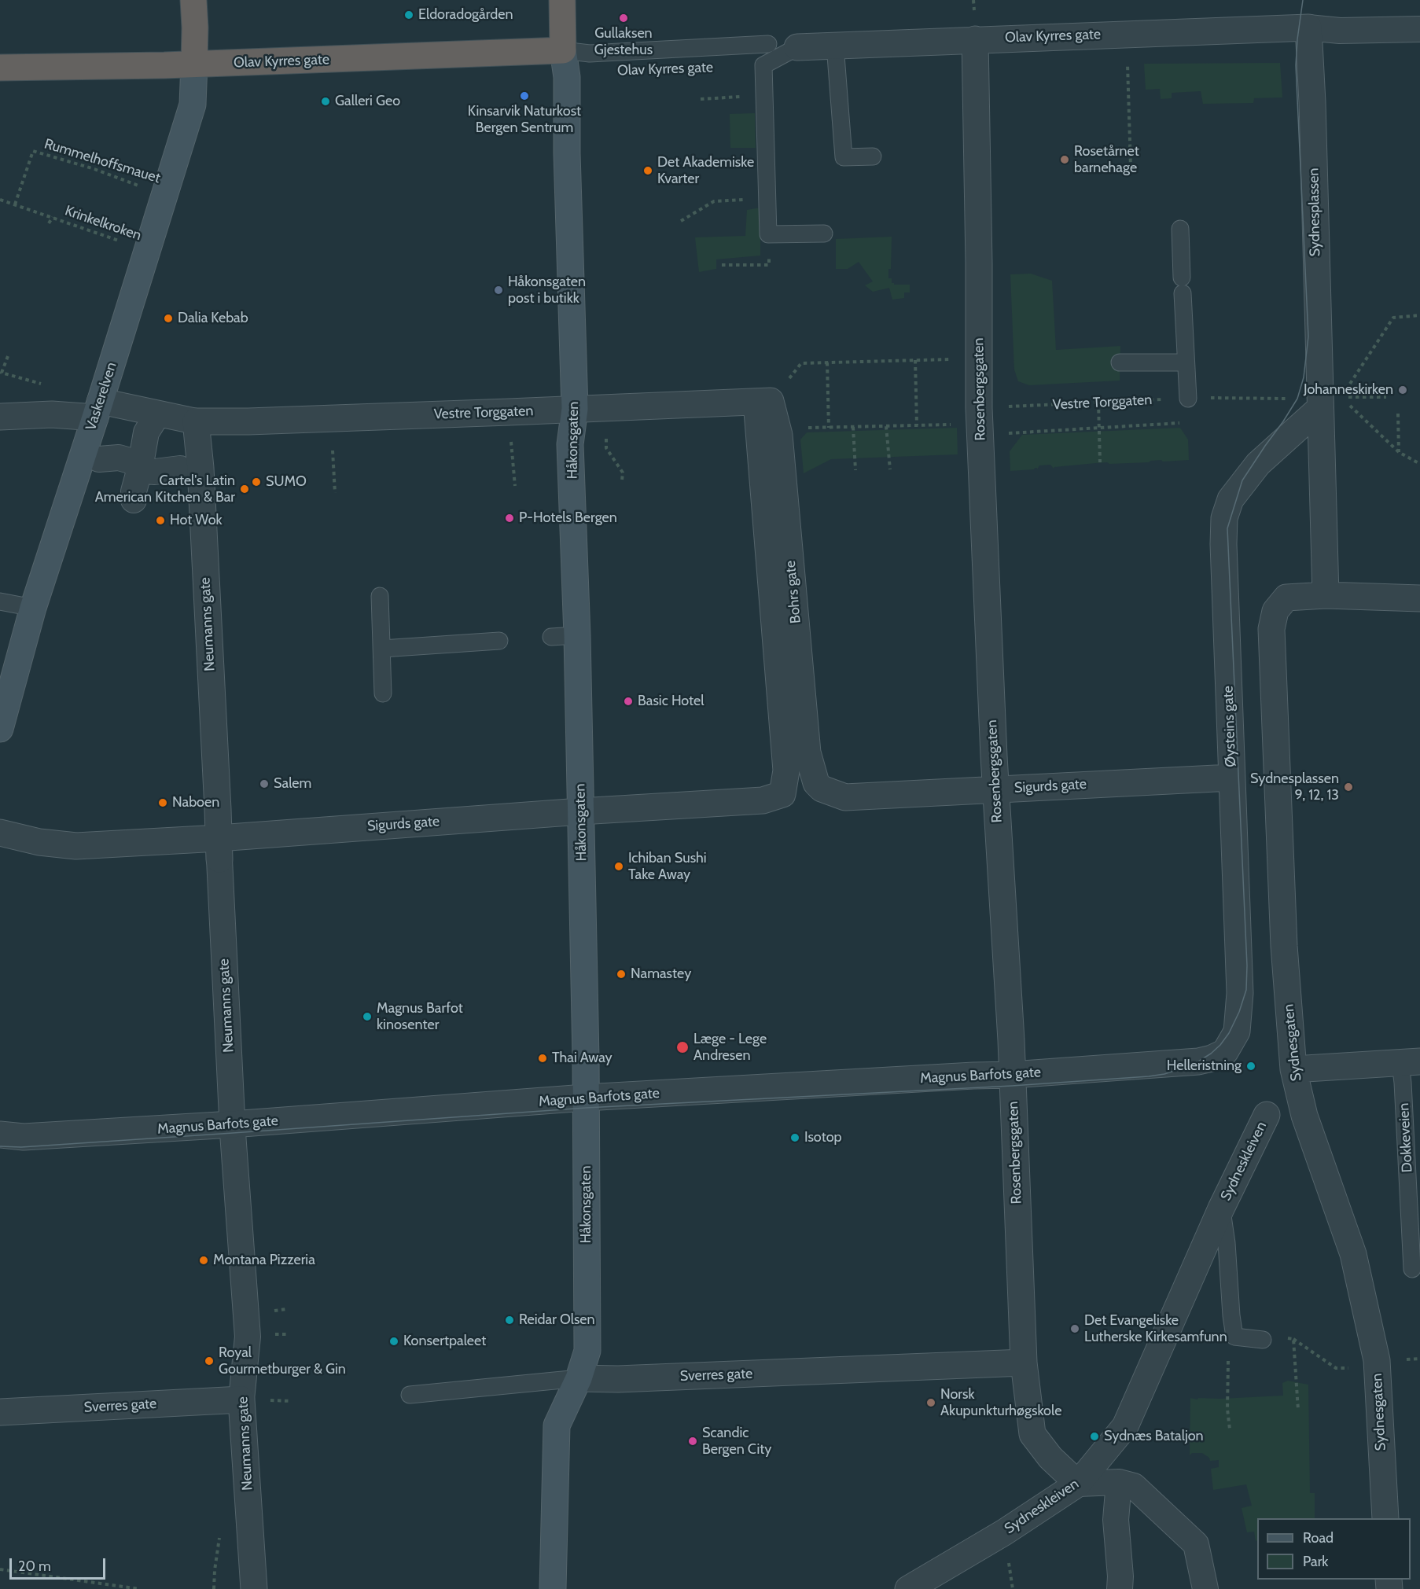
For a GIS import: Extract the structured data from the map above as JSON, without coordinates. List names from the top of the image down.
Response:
{
  "streets": {
    "highway": ["Olav Kyrres gate"],
    "main road": ["Vaskerelven", "Håkonsgaten"],
    "street": [
      "Sydnesplassen",
      "Rosenbergsgaten",
      "Vestre Torggaten",
      "Bohrs gate",
      "Neumanns gate",
      "Øysteins gate",
      "Sigurds gate",
      "Sydnesgaten",
      "Magnus Barfots gate",
      "Dokkeveien",
      "Sydneskleiven",
      "Sverres gate"
    ],
    "path": ["Rummelhoffsmauet", "Krinkelkroken"]
  },
  "crossings": [
    ["Olav Kyrres gate", "Sydnesplassen"],
    ["Olav Kyrres gate", "Rosenbergsgaten"],
    ["Olav Kyrres gate", "Vaskerelven"],
    ["Olav Kyrres gate", "Håkonsgaten"],
    ["Rummelhoffsmauet", "Krinkelkroken"],
    ["Rummelhoffsmauet", "Vaskerelven"],
    ["Sydnesplassen", "Øysteins gate"],
    ["Sydnesplassen", "Sydnesgaten"],
    ["Krinkelkroken", "Vaskerelven"],
    ["Rosenbergsgaten", "Sigurds gate"],
    ["Rosenbergsgaten", "Magnus Barfots gate"],
    ["Rosenbergsgaten", "Sydneskleiven"],
    ["Rosenbergsgaten", "Sverres gate"],
    ["Vestre Torggaten", "Håkonsgaten"],
    ["Vestre Torggaten", "Bohrs gate"],
    ["Vestre Torggaten", "Neumanns gate"],
    ["Håkonsgaten", "Sigurds gate"],
    ["Håkonsgaten", "Magnus Barfots gate"],
    ["Håkonsgaten", "Sverres gate"],
    ["Bohrs gate", "Sigurds gate"],
    ["Neumanns gate", "Sigurds gate"],
    ["Neumanns gate", "Magnus Barfots gate"],
    ["Neumanns gate", "Sverres gate"],
    ["Øysteins gate", "Sigurds gate"],
    ["Øysteins gate", "Magnus Barfots gate"],
    ["Sydnesgaten", "Dokkeveien"]
  ],
  "places": [
    "Eldoradogården",
    "Gullaksen Gjestehus",
    "Kinsarvik Naturkost Bergen Sentrum",
    "Galleri Geo",
    "Rosetårnet barnehage",
    "Det Akademiske Kvarter",
    "Håkonsgaten post i butikk",
    "Dalia Kebab",
    "Johanneskirken",
    "SUMO",
    "Cartel's Latin American Kitchen & Bar",
    "P-Hotels Bergen",
    "Hot Wok",
    "Basic Hotel",
    "Salem",
    "Sydnesplassen 9, 12, 13",
    "Naboen",
    "Ichiban Sushi Take Away",
    "Namastey",
    "Magnus Barfot kinosenter",
    "Læge - Lege Andresen",
    "Thai Away",
    "Helleristning",
    "Isotop",
    "Montana Pizzeria",
    "Reidar Olsen",
    "Det Evangeliske Lutherske Kirkesamfunn",
    "Konsertpaleet",
    "Royal Gourmetburger & Gin",
    "Norsk Akupunkturhøgskole",
    "Sydnæs Bataljon",
    "Scandic Bergen City"
  ],
  "legend": ["Road", "Park"],
  "scale_bar": "20 m"
}
